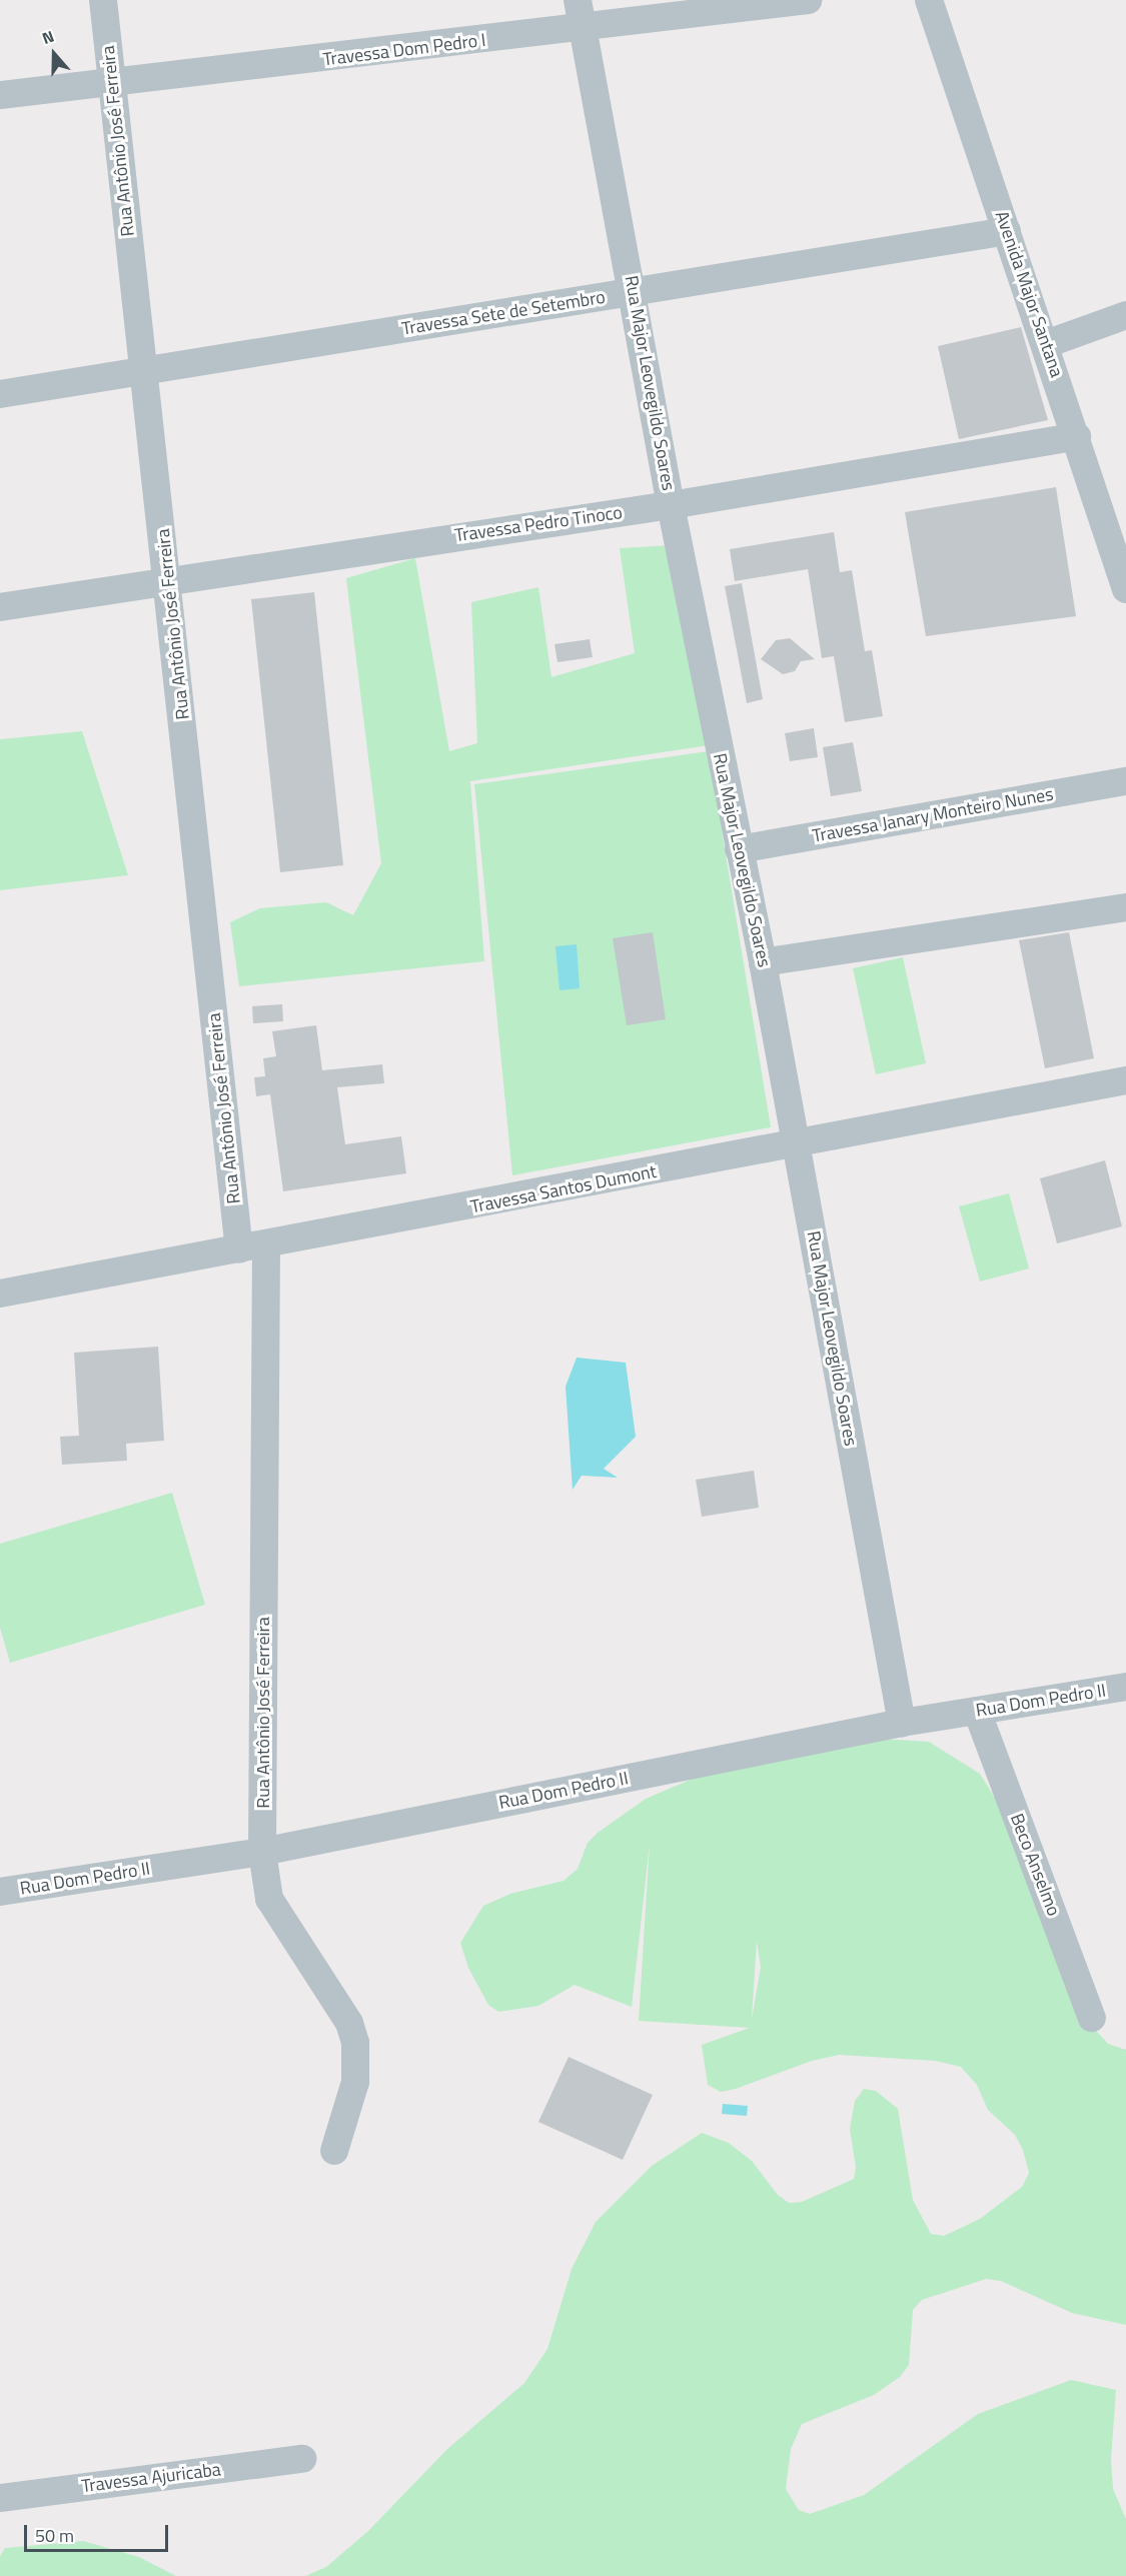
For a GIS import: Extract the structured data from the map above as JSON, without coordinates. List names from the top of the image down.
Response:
{
  "streets": {
    "street": [
      "Travessa Dom Pedro I",
      "Rua Antônio José Ferreira",
      "Avenida Major Santana",
      "Travessa Sete de Setembro",
      "Rua Major Leovegildo Soares",
      "Travessa Pedro Tinoco",
      "Travessa Janary Monteiro Nunes",
      "Travessa Santos Dumont",
      "Rua Dom Pedro II",
      "Beco Anselmo",
      "Travessa Ajuricaba"
    ]
  },
  "crossings": [
    ["Travessa Dom Pedro I", "Rua Antônio José Ferreira"],
    ["Travessa Dom Pedro I", "Rua Major Leovegildo Soares"],
    ["Rua Antônio José Ferreira", "Travessa Sete de Setembro"],
    ["Rua Antônio José Ferreira", "Travessa Pedro Tinoco"],
    ["Rua Antônio José Ferreira", "Travessa Santos Dumont"],
    ["Rua Antônio José Ferreira", "Rua Dom Pedro II"],
    ["Avenida Major Santana", "Travessa Sete de Setembro"],
    ["Avenida Major Santana", "Travessa Pedro Tinoco"],
    ["Travessa Sete de Setembro", "Rua Major Leovegildo Soares"],
    ["Rua Major Leovegildo Soares", "Travessa Pedro Tinoco"],
    ["Rua Major Leovegildo Soares", "Travessa Janary Monteiro Nunes"],
    ["Rua Major Leovegildo Soares", "Travessa Santos Dumont"],
    ["Rua Major Leovegildo Soares", "Rua Dom Pedro II"],
    ["Rua Dom Pedro II", "Beco Anselmo"]
  ],
  "scale_bar": "50 m",
  "north": "top"
}
